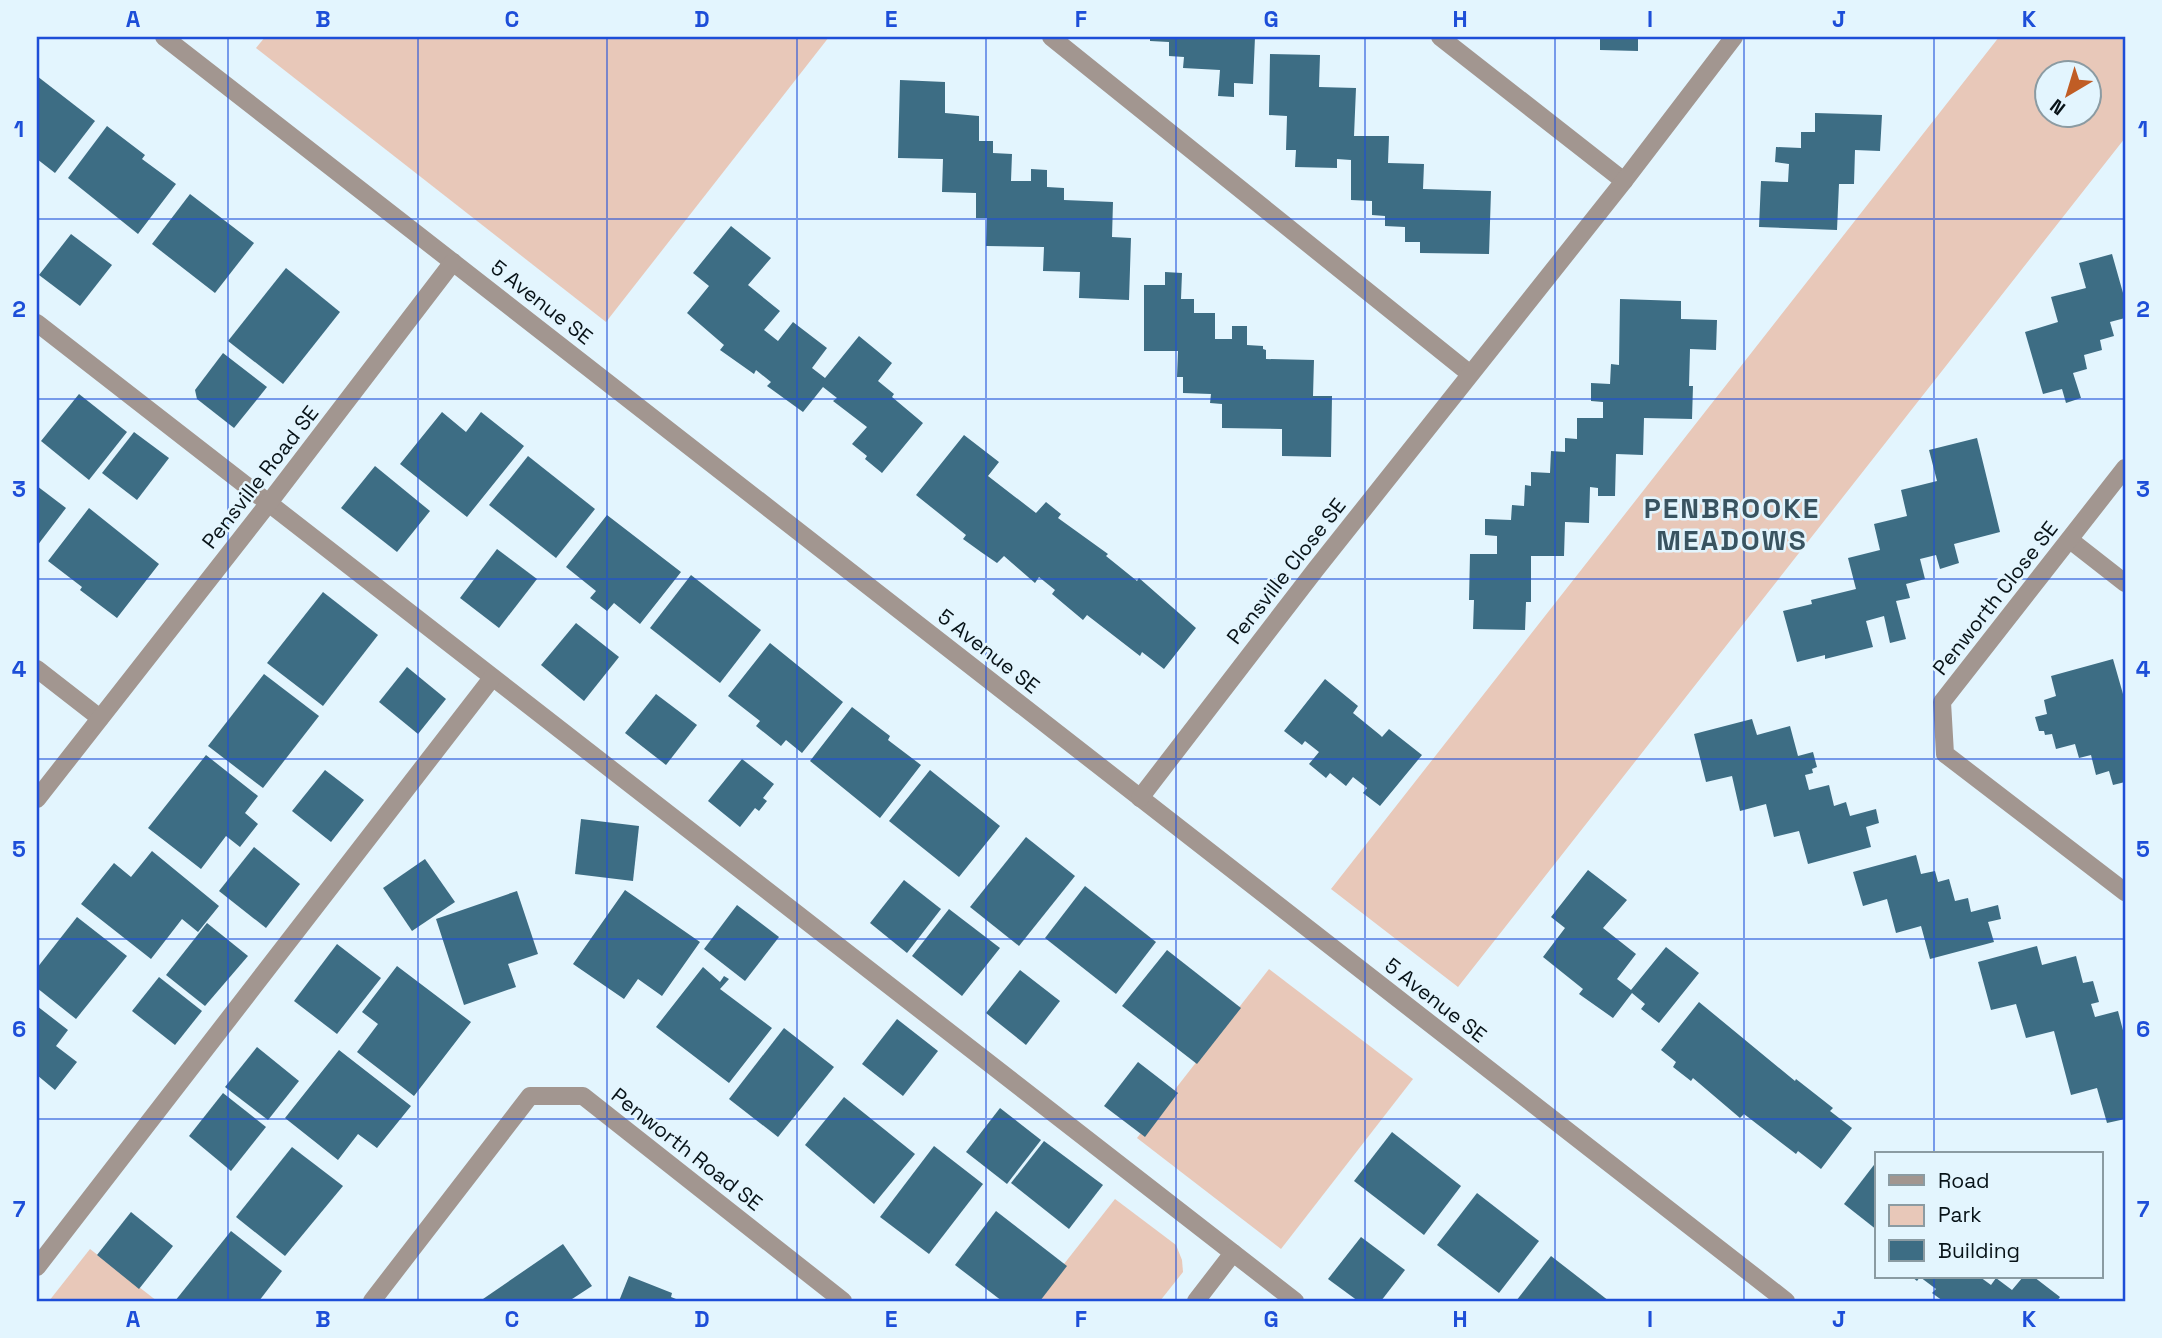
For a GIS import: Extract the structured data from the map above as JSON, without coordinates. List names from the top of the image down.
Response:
{
  "streets": {
    "street": [
      "5 Avenue SE",
      "Pensville Road SE",
      "Pensville Close SE",
      "Penworth Close SE",
      "Penworth Road SE"
    ]
  },
  "crossings": [
    ["5 Avenue SE", "Pensville Road SE"],
    ["5 Avenue SE", "Pensville Close SE"]
  ],
  "districts": ["PENBROOKE MEADOWS"],
  "legend": ["Road", "Park", "Building"],
  "north": "bottom left",
  "grid": {
    "columns": [
      "A",
      "B",
      "C",
      "D",
      "E",
      "F",
      "G",
      "H",
      "I",
      "J",
      "K"
    ],
    "rows": [
      "1",
      "2",
      "3",
      "4",
      "5",
      "6",
      "7"
    ]
  }
}
